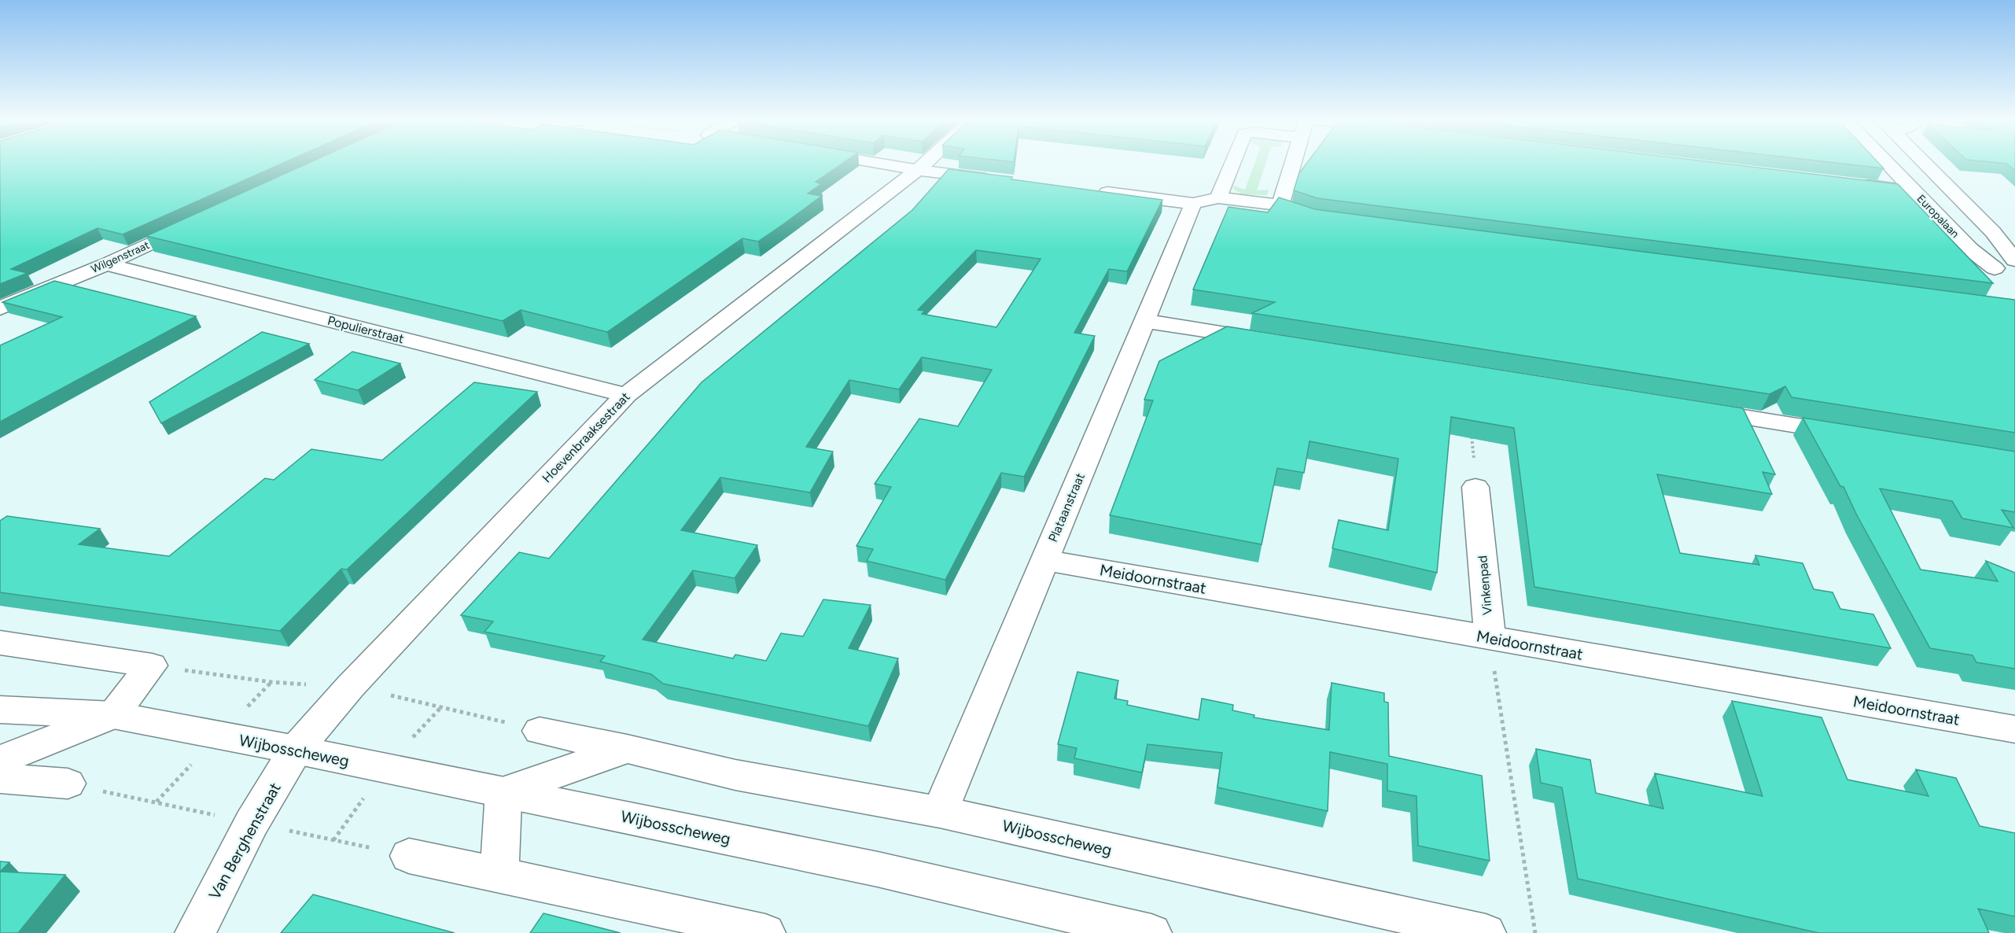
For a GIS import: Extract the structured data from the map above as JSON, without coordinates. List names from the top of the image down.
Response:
{
  "streets": {
    "street": [
      "Europalaan",
      "Wilgenstraat",
      "Populierstraat",
      "Hoevenbraaksestraat",
      "Plataanstraat",
      "Meidoornstraat",
      "Vinkenpad",
      "Wijbosscheweg",
      "Van Berghenstraat"
    ]
  },
  "crossings": [
    ["Wilgenstraat", "Populierstraat"],
    ["Populierstraat", "Hoevenbraaksestraat"],
    ["Hoevenbraaksestraat", "Wijbosscheweg"],
    ["Hoevenbraaksestraat", "Van Berghenstraat"],
    ["Plataanstraat", "Meidoornstraat"],
    ["Plataanstraat", "Wijbosscheweg"],
    ["Meidoornstraat", "Vinkenpad"],
    ["Wijbosscheweg", "Van Berghenstraat"]
  ]
}
